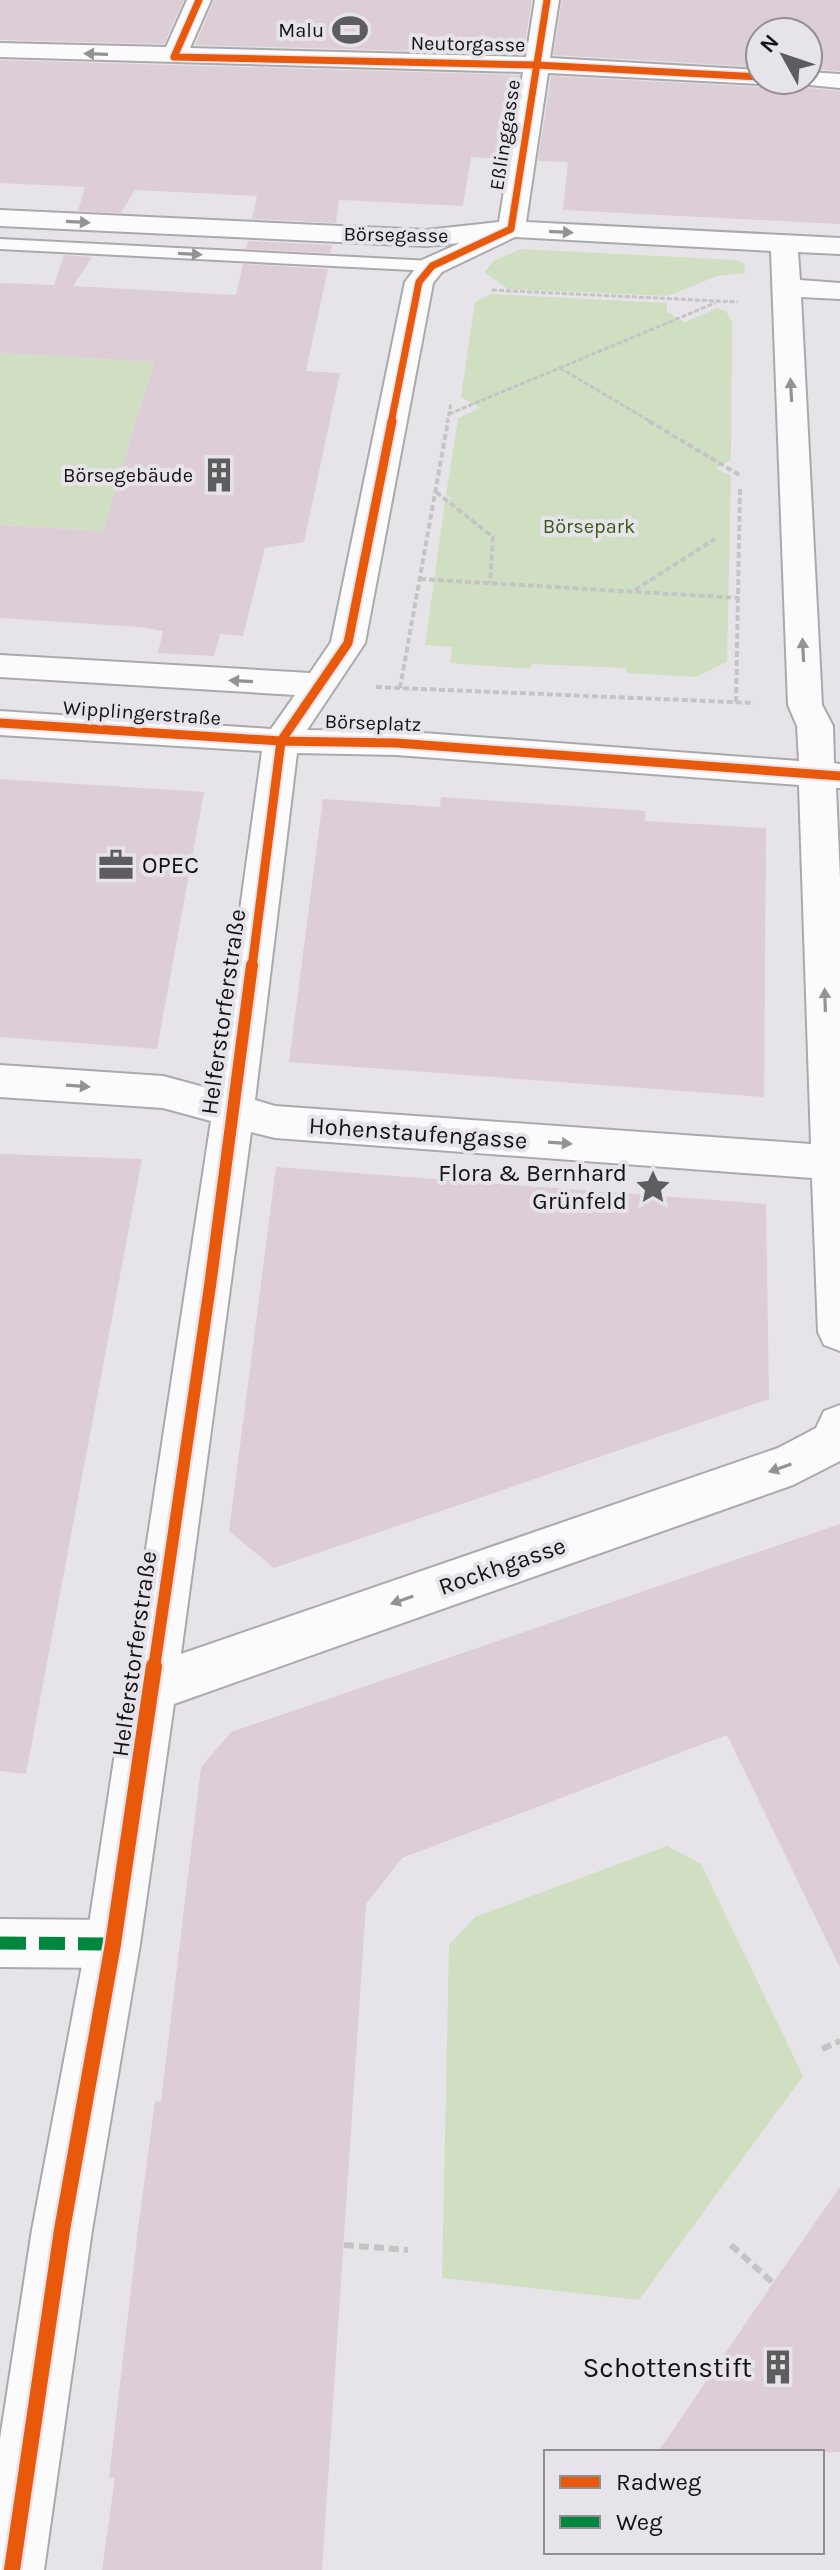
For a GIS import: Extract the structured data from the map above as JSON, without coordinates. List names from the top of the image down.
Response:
{
  "streets": {
    "street": [
      "Neutorgasse",
      "Eßlinggasse",
      "Börsegasse",
      "Wipplingerstraße",
      "Börseplatz",
      "Helferstorferstraße",
      "Hohenstaufengasse",
      "Rockhgasse"
    ]
  },
  "crossings": [
    ["Neutorgasse", "Eßlinggasse"],
    ["Börsegasse", "Börseplatz"],
    ["Wipplingerstraße", "Börseplatz"],
    ["Wipplingerstraße", "Helferstorferstraße"],
    ["Börseplatz", "Helferstorferstraße"],
    ["Helferstorferstraße", "Hohenstaufengasse"],
    ["Helferstorferstraße", "Rockhgasse"]
  ],
  "one_way": ["Börsegasse", "Hohenstaufengasse", "Rockhgasse"],
  "parks": ["Börsepark"],
  "places": {
    "sports": ["Malu"],
    "building": ["Börsegebäude", "Schottenstift"],
    "office": ["OPEC"],
    "place": ["Flora & Bernhard Grünfeld"]
  },
  "legend": ["Radweg", "Weg"],
  "north": "top left"
}
